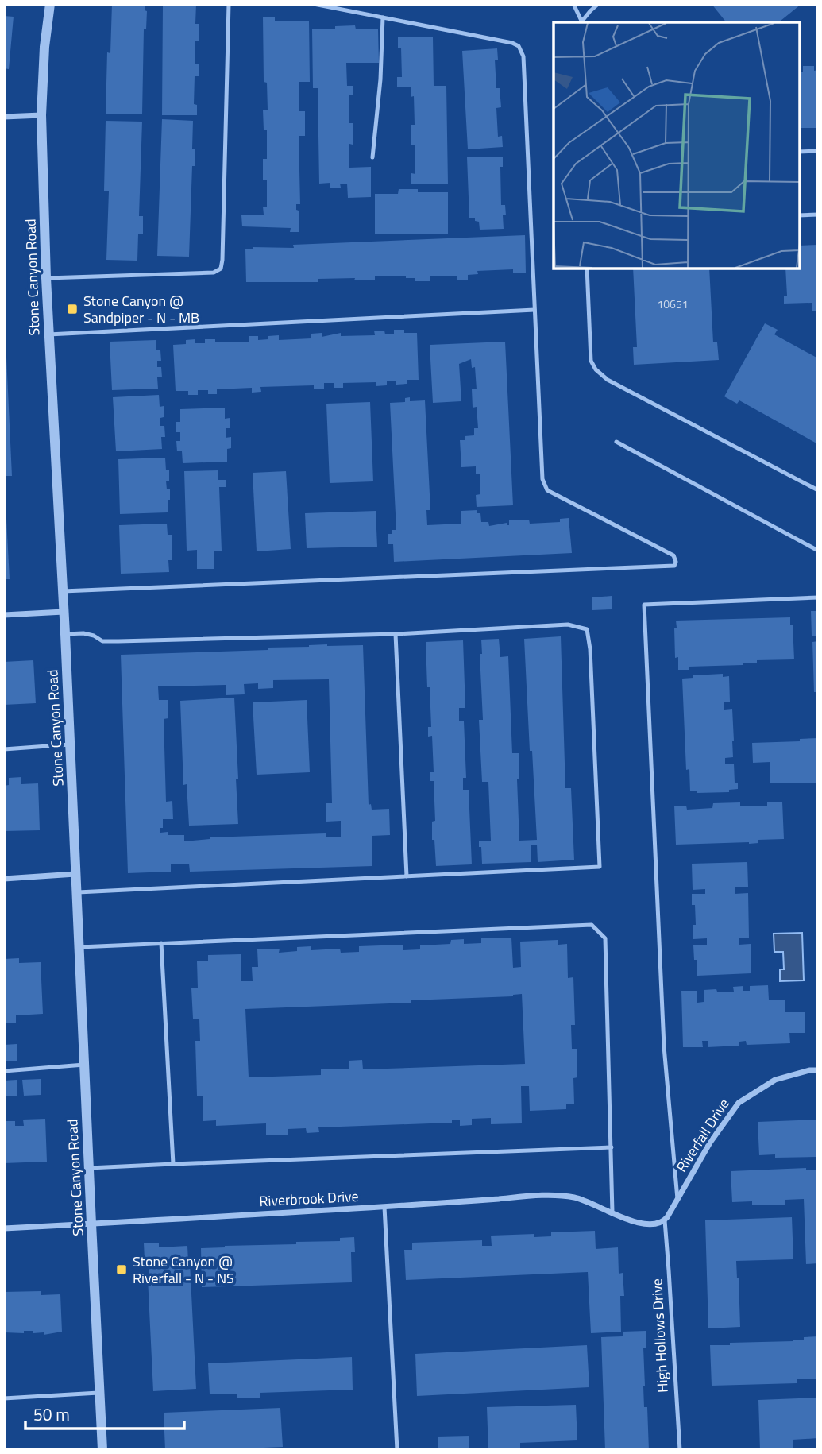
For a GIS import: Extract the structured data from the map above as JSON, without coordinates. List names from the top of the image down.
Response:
{
  "streets": {
    "street": ["Stone Canyon Road", "Riverfall Drive", "Riverbrook Drive"],
    "lane": ["High Hollows Drive"]
  },
  "crossings": [
    ["Stone Canyon Road", "Riverbrook Drive"]
  ],
  "places": {
    "transit": ["Stone Canyon @ Sandpiper - N - MB", "Stone Canyon @ Riverfall - N - NS"]
  },
  "house_numbers": ["10651"],
  "scale_bar": "50 m"
}
